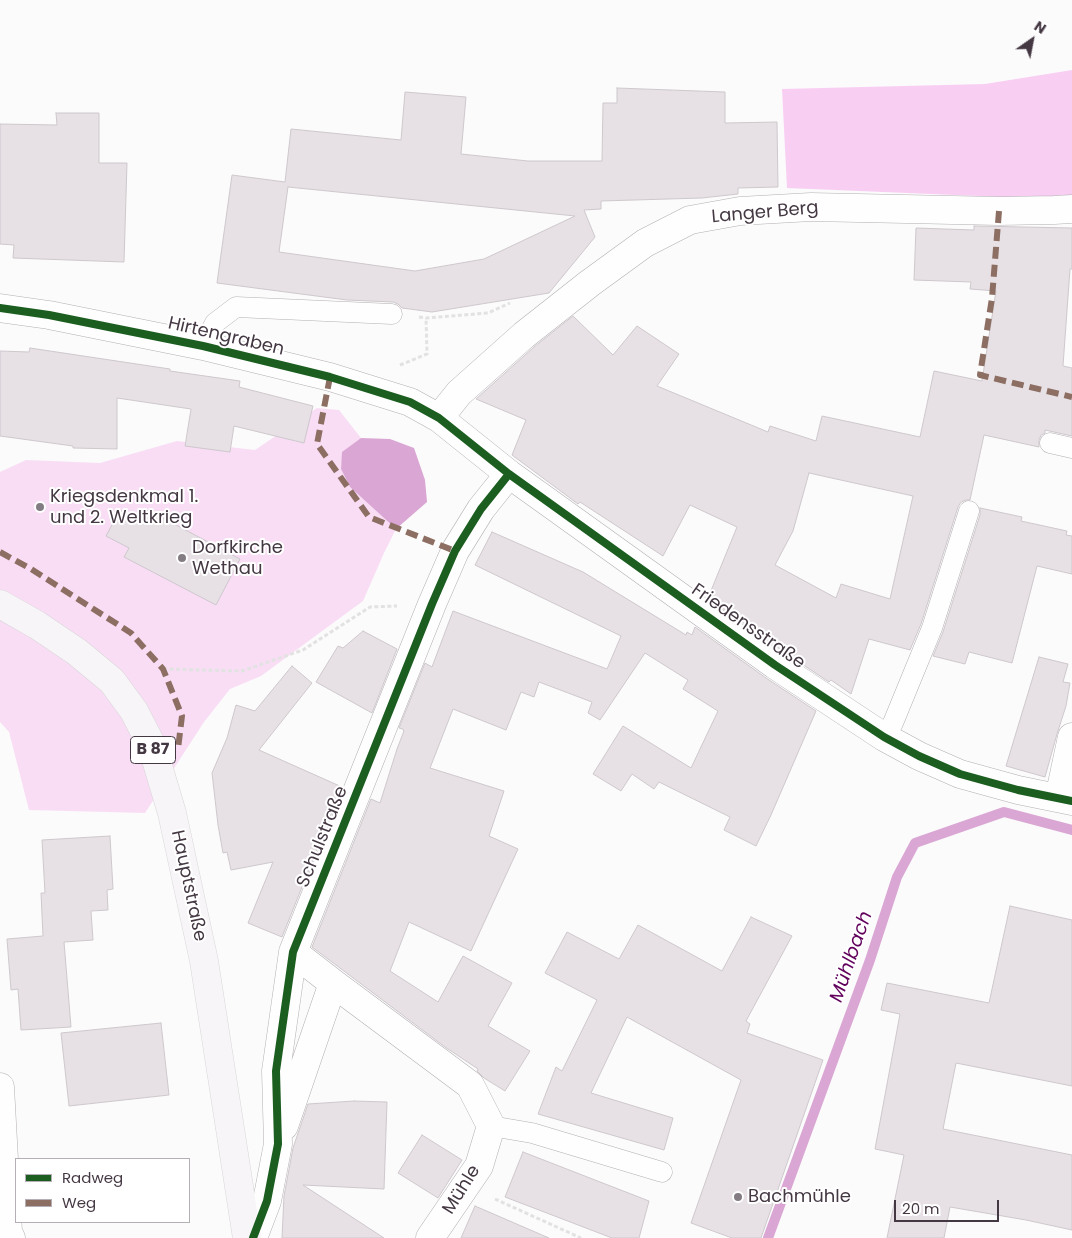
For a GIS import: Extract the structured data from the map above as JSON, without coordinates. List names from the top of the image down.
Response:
{
  "streets": {
    "main road": ["B 87", "Hauptstraße"],
    "street": [
      "Langer Berg",
      "Hirtengraben",
      "Friedensstraße",
      "Schulstraße",
      "Mühle"
    ]
  },
  "crossings": [
    ["Langer Berg", "Hirtengraben"],
    ["Langer Berg", "Friedensstraße"],
    ["Hirtengraben", "Friedensstraße"],
    ["Friedensstraße", "Schulstraße"]
  ],
  "water": ["Mühlbach"],
  "places": ["Kriegsdenkmal 1. und 2. Weltkrieg", "Dorfkirche Wethau", "Bachmühle"],
  "legend": ["Radweg", "Weg"],
  "scale_bar": "20 m",
  "north": "top right"
}
